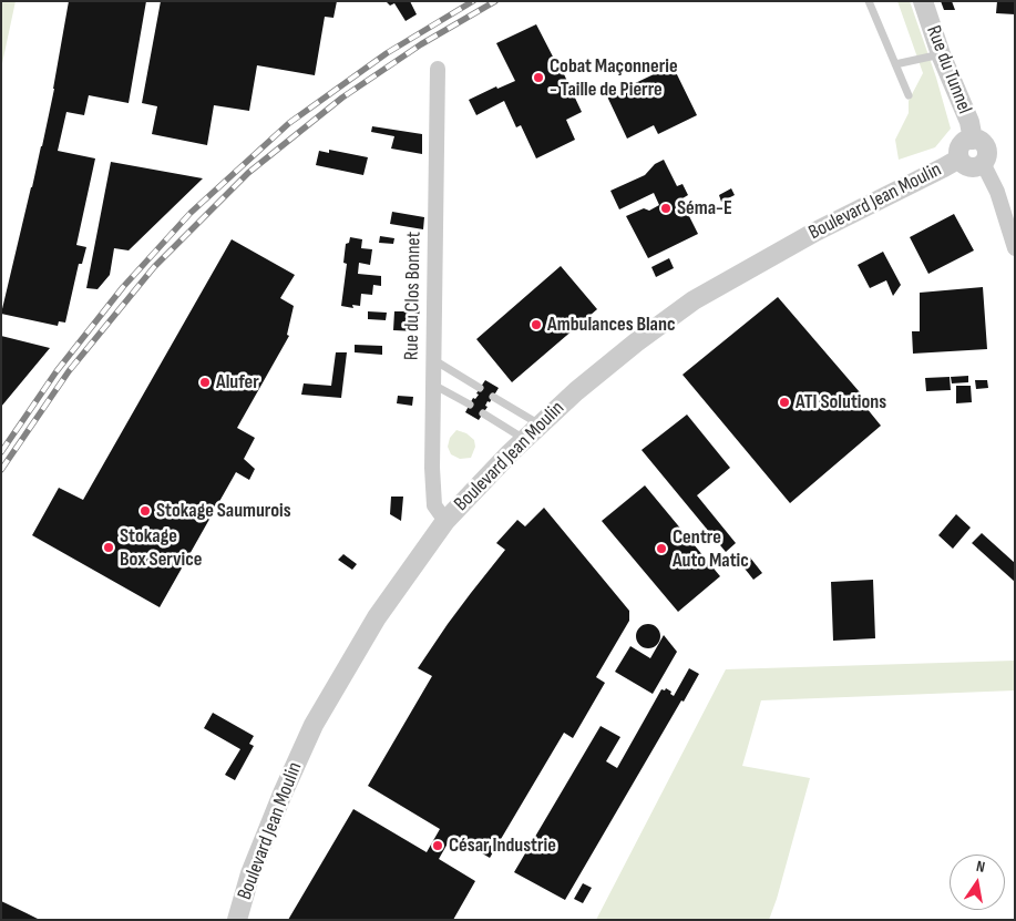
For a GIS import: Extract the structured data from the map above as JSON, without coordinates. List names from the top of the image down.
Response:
{
  "streets": {
    "street": ["Rue du Tunnel", "Boulevard Jean Moulin", "Rue du Clos Bonnet"]
  },
  "crossings": [
    ["Rue du Tunnel", "Boulevard Jean Moulin"],
    ["Boulevard Jean Moulin", "Rue du Clos Bonnet"]
  ],
  "places": [
    "Cobat Maçonnerie - Taille de Pierre",
    "Séma-E",
    "Ambulances Blanc",
    "Alufer",
    "ATI Solutions",
    "Stokage Saumurois",
    "Stokage Box Service",
    "Centre Auto Matic",
    "César Industrie"
  ],
  "north": "top"
}
